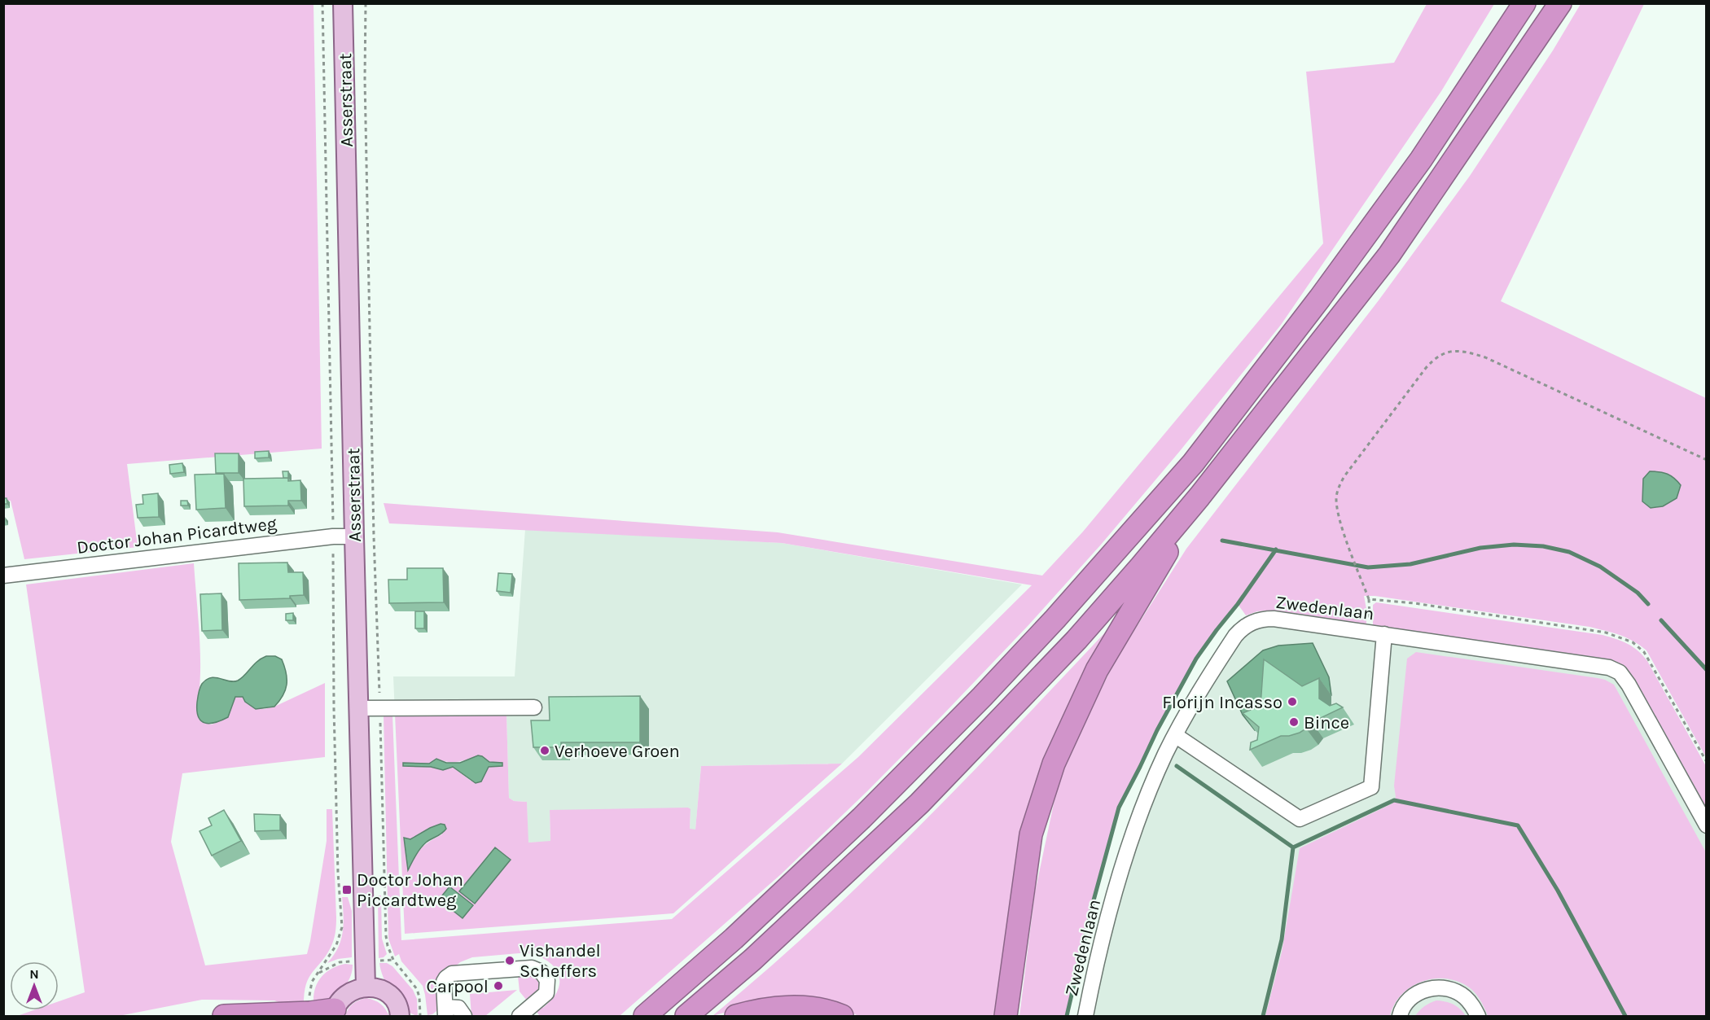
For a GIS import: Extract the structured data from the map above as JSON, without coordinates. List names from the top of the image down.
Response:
{
  "streets": {
    "main road": ["Asserstraat"],
    "street": ["Doctor Johan Picardtweg", "Zwedenlaan"]
  },
  "crossings": [
    ["Asserstraat", "Doctor Johan Picardtweg"]
  ],
  "places": {
    "other": [
      "Florijn Incasso",
      "Bince",
      "Verhoeve Groen",
      "Vishandel Scheffers",
      "Carpool"
    ],
    "transit": ["Doctor Johan Piccardtweg"]
  },
  "north": "top"
}
